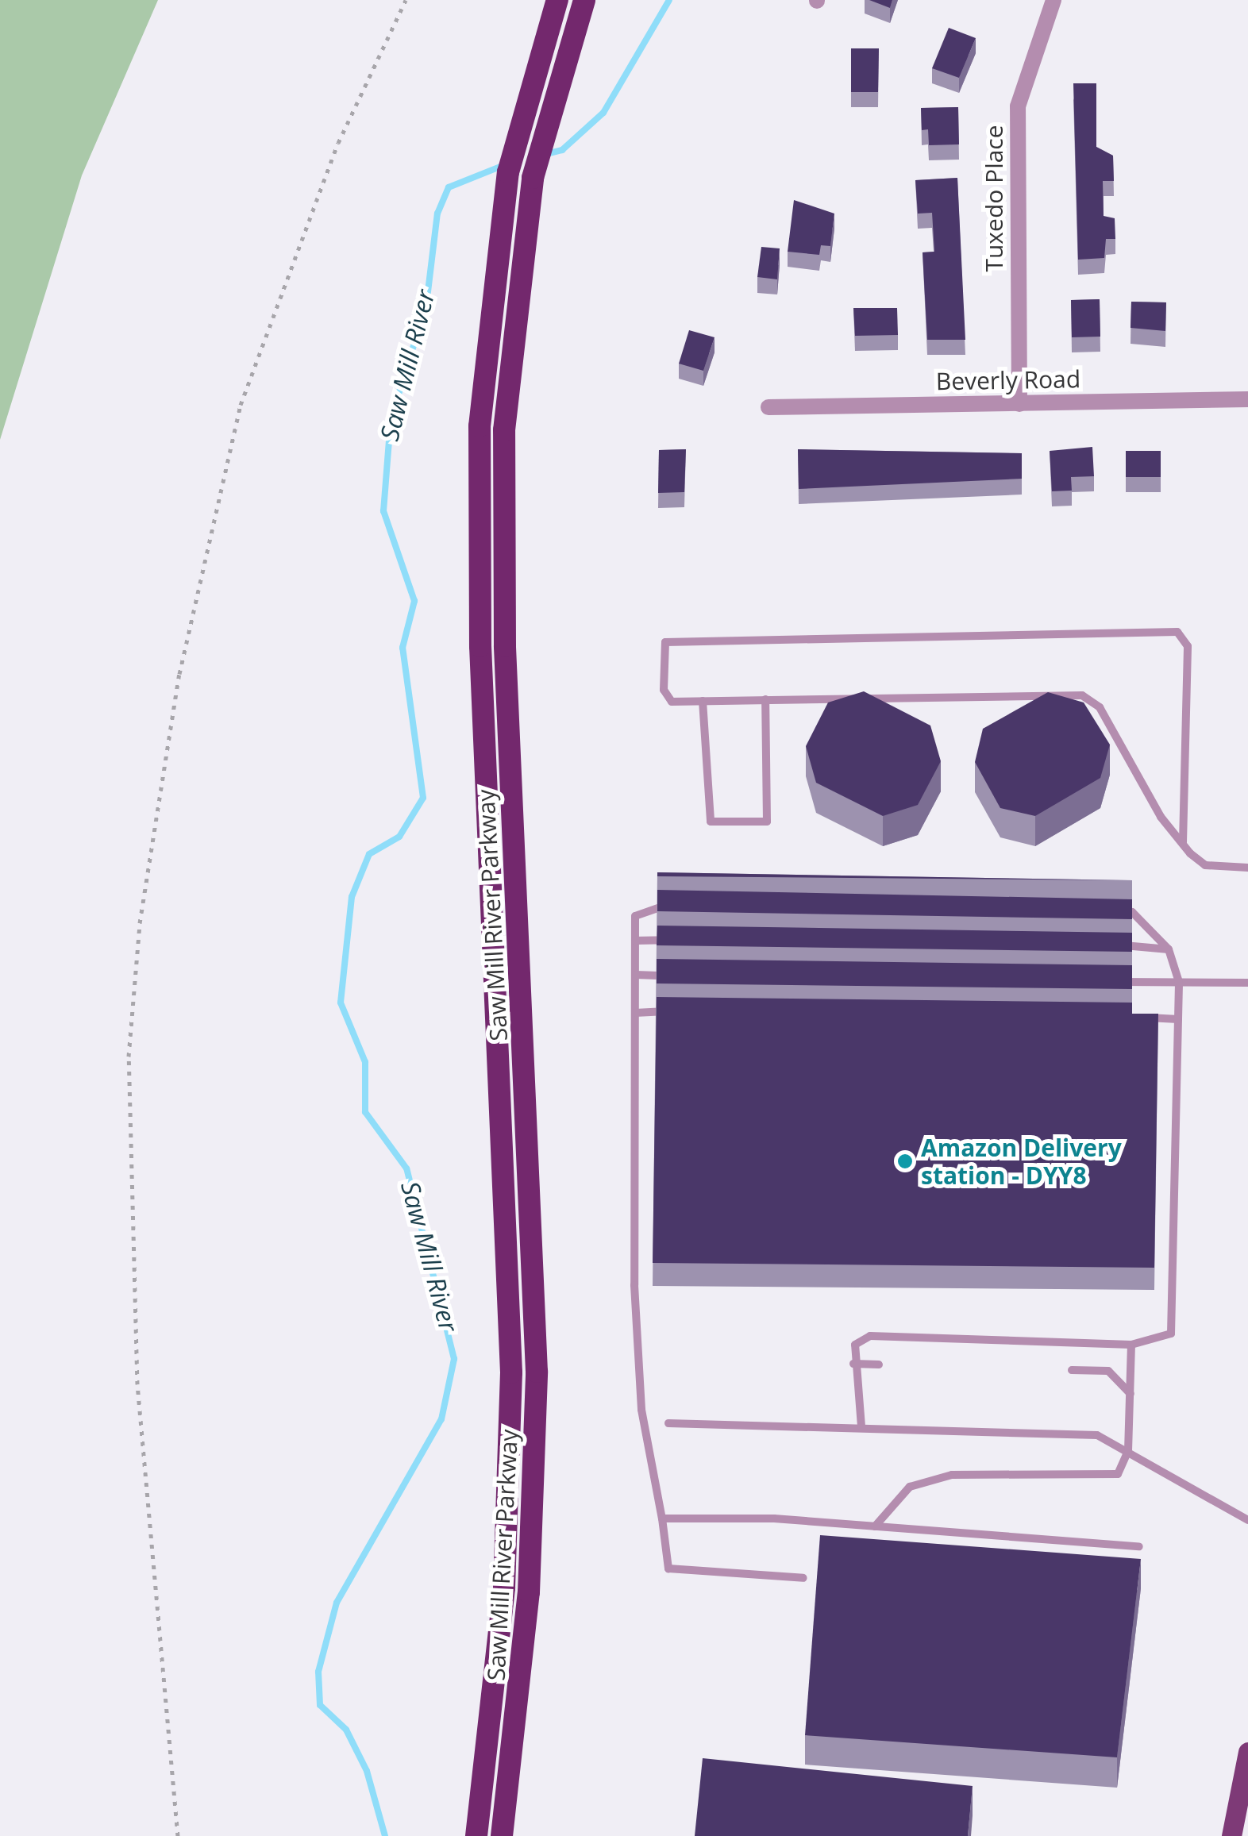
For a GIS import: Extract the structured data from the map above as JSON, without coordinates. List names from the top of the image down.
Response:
{
  "streets": {
    "highway": ["Saw Mill River Parkway"],
    "street": ["Tuxedo Place", "Beverly Road"]
  },
  "crossings": [
    ["Tuxedo Place", "Beverly Road"]
  ],
  "water": ["Saw Mill River"],
  "places": ["Amazon Delivery station - DYY8"]
}
